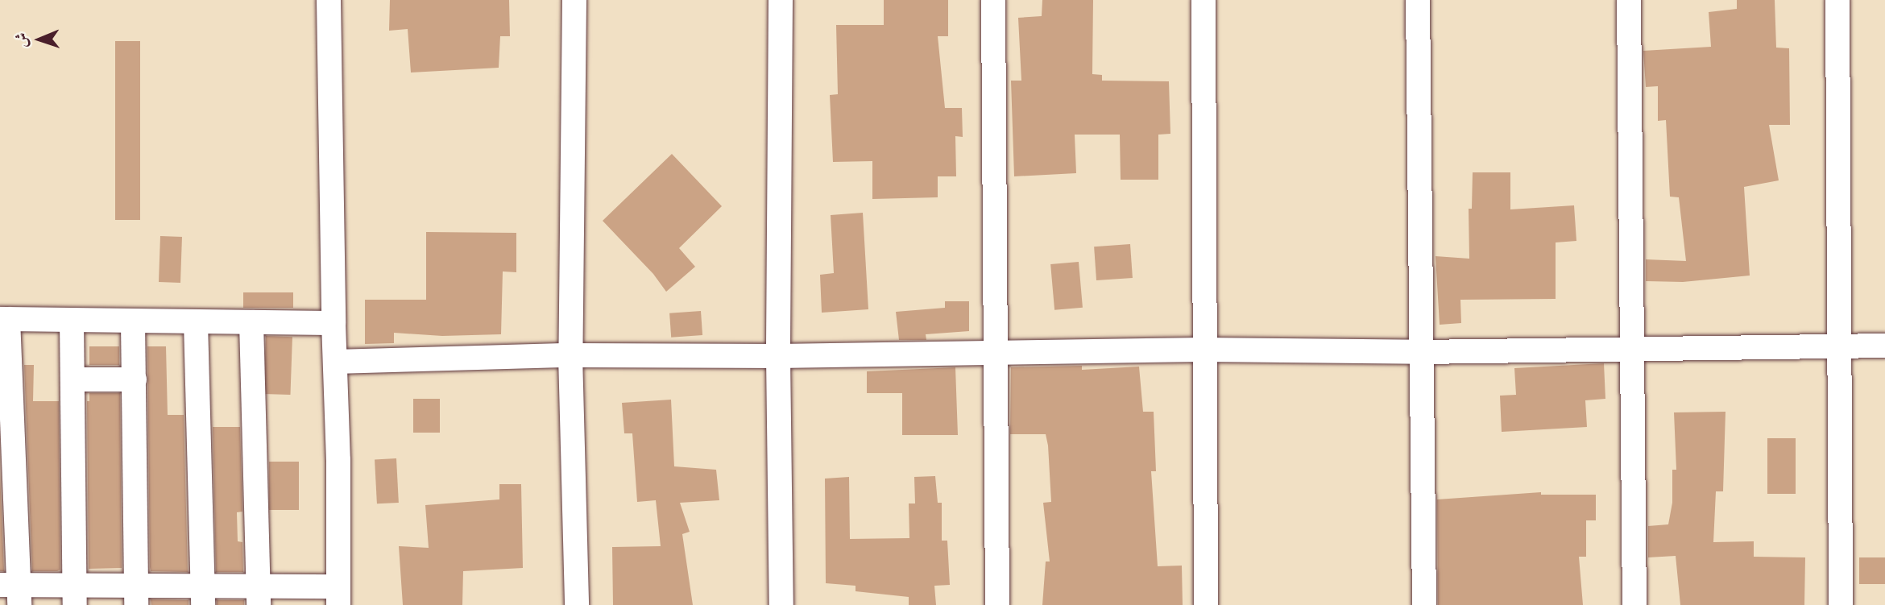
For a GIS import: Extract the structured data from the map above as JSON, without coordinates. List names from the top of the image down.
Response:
{
  "north": "left"
}
